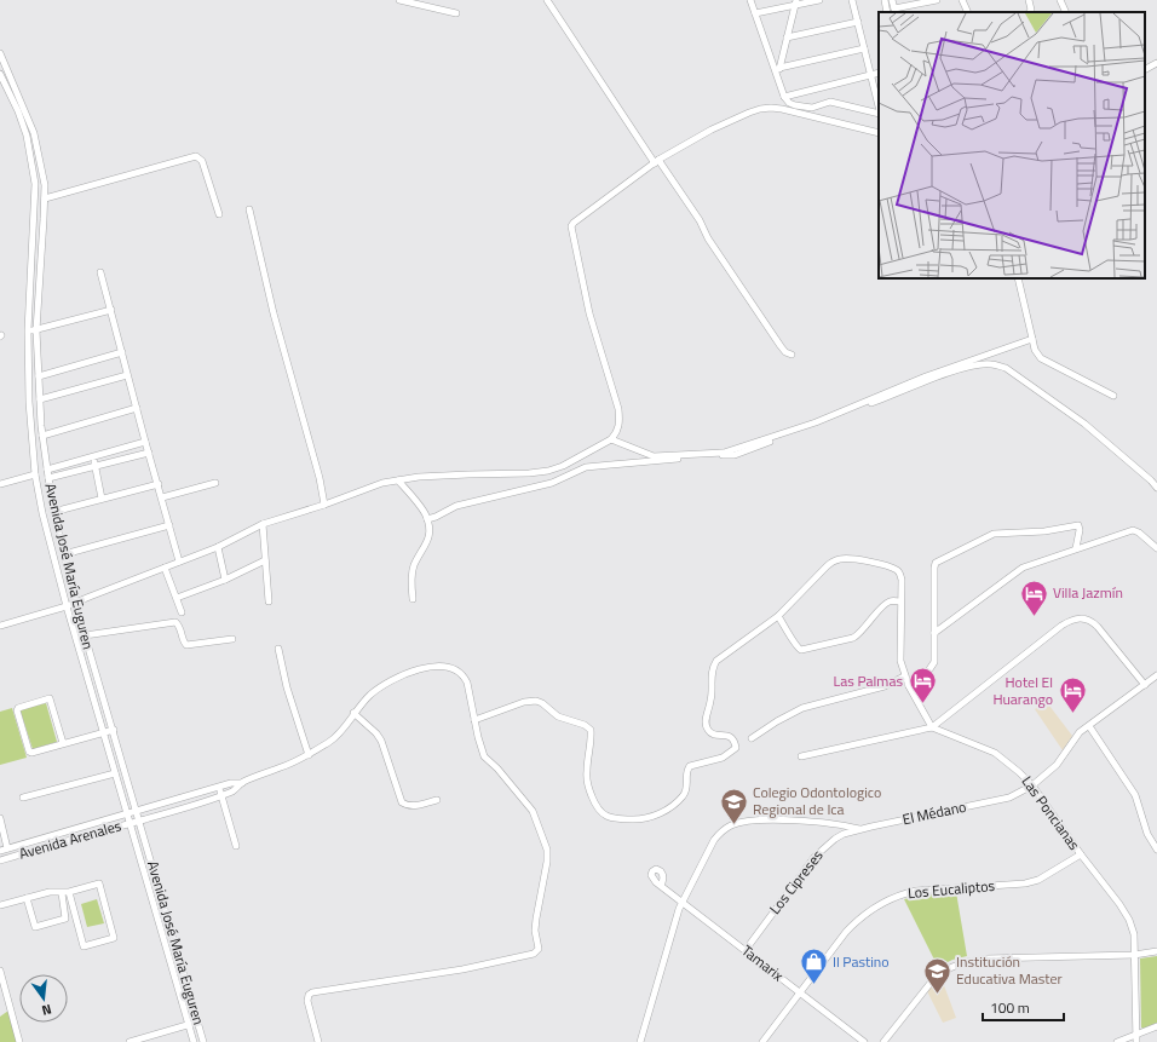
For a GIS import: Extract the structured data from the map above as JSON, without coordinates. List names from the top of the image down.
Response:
{
  "streets": {
    "street": [
      "Avenida José María Euguren",
      "El Médano",
      "Las Poncianas",
      "Avenida Arenales",
      "Los Cipreses",
      "Los Eucaliptos",
      "Tamarix"
    ]
  },
  "crossings": [
    ["Avenida José María Euguren", "Avenida Arenales"],
    ["El Médano", "Las Poncianas"],
    ["El Médano", "Los Cipreses"],
    ["El Médano", "Tamarix"],
    ["Las Poncianas", "Los Eucaliptos"],
    ["Los Cipreses", "Tamarix"],
    ["Los Eucaliptos", "Tamarix"]
  ],
  "places": {
    "hotel": ["Villa Jazmín", "Las Palmas", "Hotel El Huarango"],
    "school or university": ["Colegio Odontologico Regional de Ica", "Institución Educativa Master"],
    "shop": ["Il Pastino"]
  },
  "scale_bar": "100 m",
  "north": "bottom"
}
